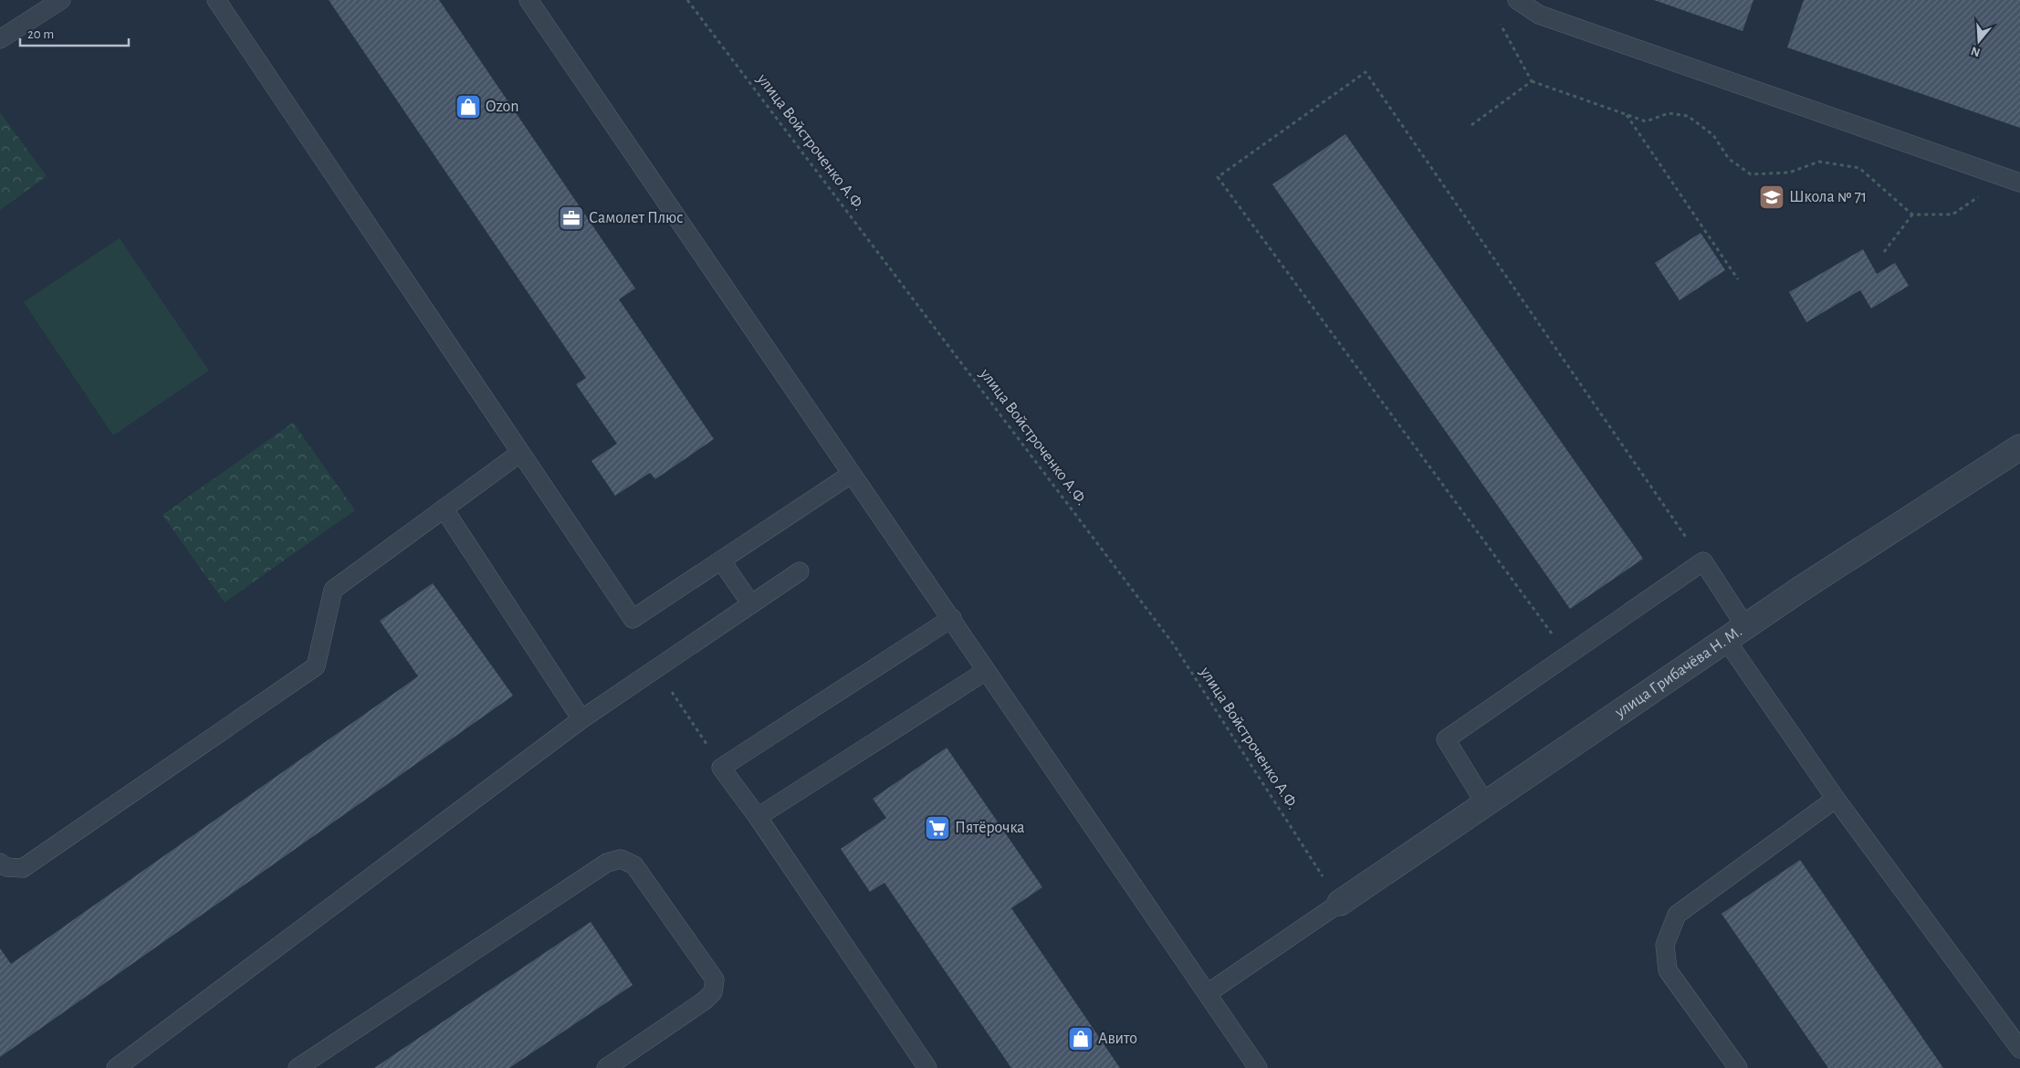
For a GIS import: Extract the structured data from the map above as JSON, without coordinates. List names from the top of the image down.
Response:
{
  "streets": {
    "street": ["улица Грибачёва Н. М."],
    "path": ["улица Войстроченко А.Ф."]
  },
  "crossings": [
    ["улица Войстроченко А.Ф.", "улица Грибачёва Н. М."]
  ],
  "places": {
    "shop": ["Ozon", "Авито"],
    "school or university": ["Школа № 71"],
    "office": ["Самолет Плюс"],
    "supermarket": ["Пятёрочка"]
  },
  "scale_bar": "20 m",
  "north": "bottom"
}
